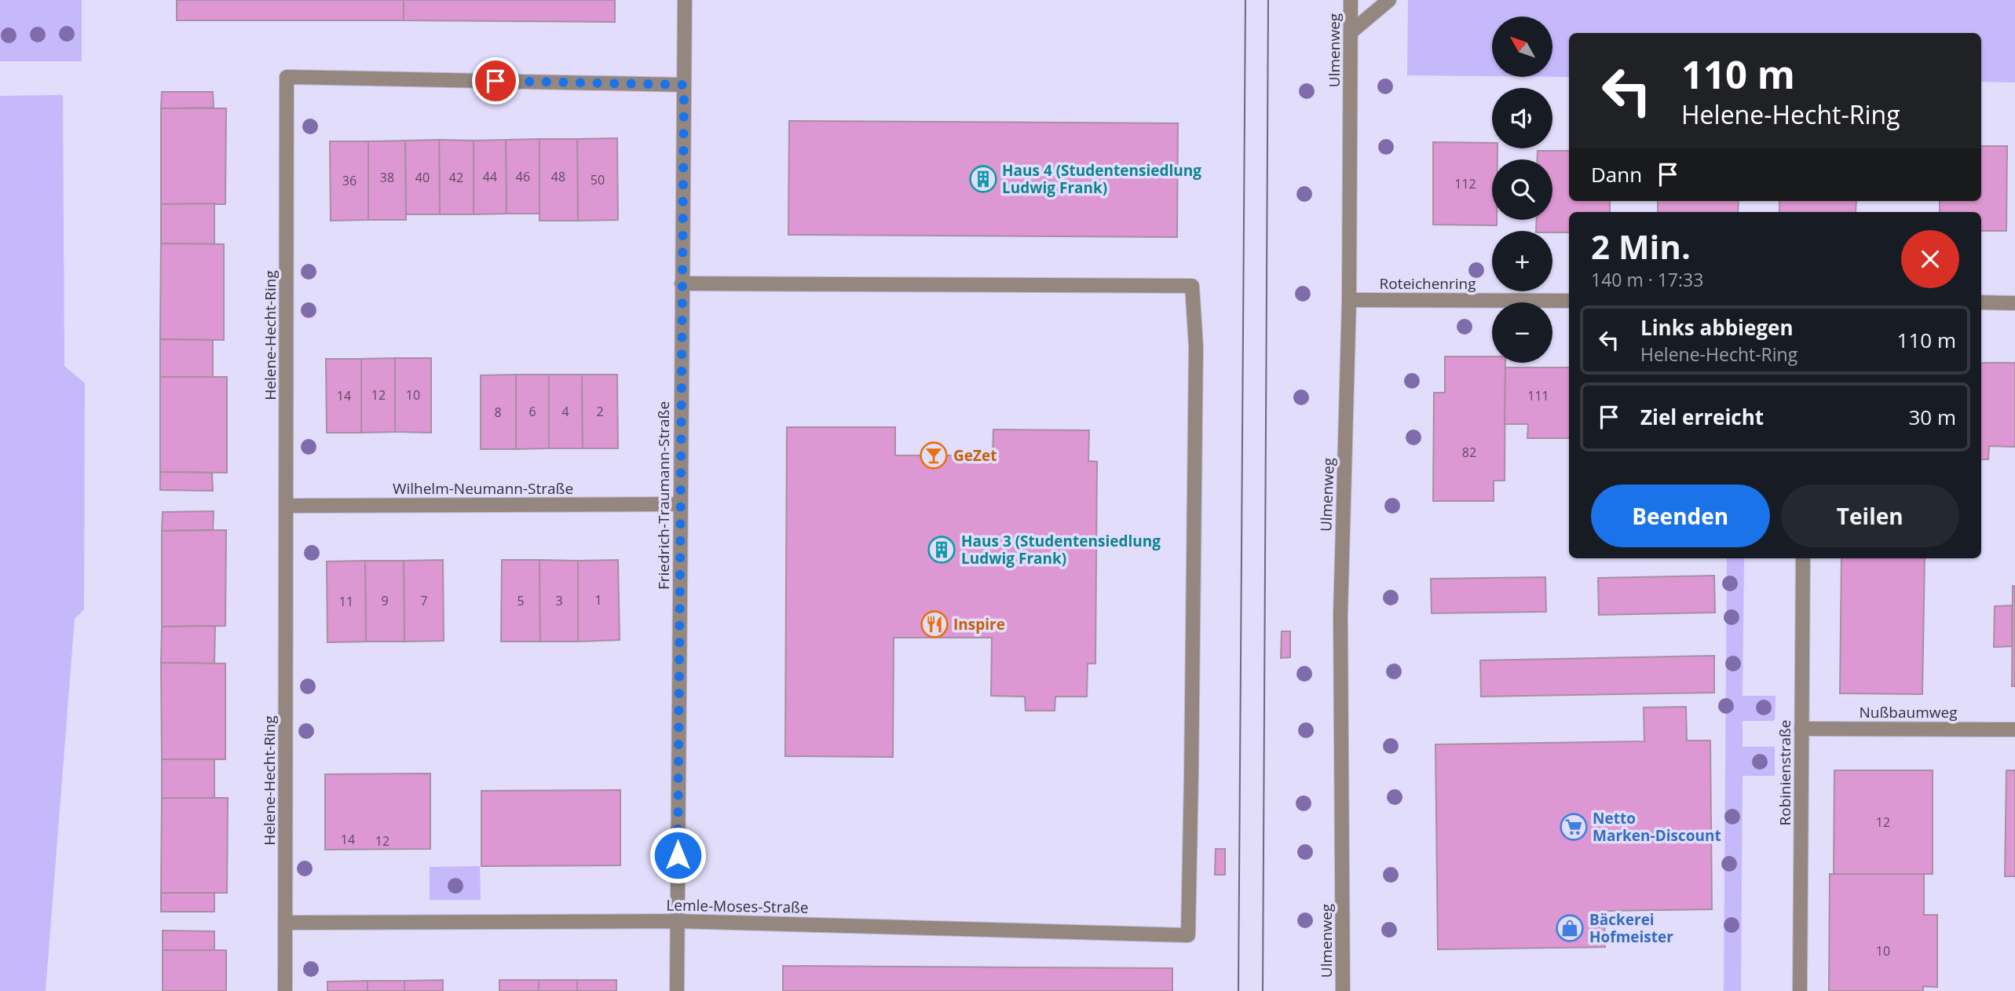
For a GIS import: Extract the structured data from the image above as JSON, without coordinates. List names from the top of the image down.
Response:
{
  "streets": {
    "street": [
      "Ulmenweg",
      "Roteichenring",
      "Helene-Hecht-Ring",
      "Wilhelm-Neumann-Straße",
      "Friedrich-Traumann-Straße",
      "Nußbaumweg",
      "Robinienstraße",
      "Lemle-Moses-Straße"
    ]
  },
  "crossings": [
    ["Ulmenweg", "Roteichenring"],
    ["Helene-Hecht-Ring", "Wilhelm-Neumann-Straße"],
    ["Helene-Hecht-Ring", "Friedrich-Traumann-Straße"],
    ["Helene-Hecht-Ring", "Lemle-Moses-Straße"],
    ["Wilhelm-Neumann-Straße", "Friedrich-Traumann-Straße"],
    ["Friedrich-Traumann-Straße", "Lemle-Moses-Straße"],
    ["Nußbaumweg", "Robinienstraße"]
  ],
  "places": {
    "building": ["Haus 4 (Studentensiedlung Ludwig Frank)", "Haus 3 (Studentensiedlung Ludwig Frank)"],
    "bar": ["GeZet"],
    "restaurant": ["Inspire"],
    "supermarket": ["Netto Marken-Discount"],
    "shop": ["Bäckerei Hofmeister"]
  },
  "house_numbers": [
    "44",
    "46",
    "48",
    "38",
    "40",
    "42",
    "50",
    "36",
    "112",
    "12",
    "10",
    "14",
    "111",
    "6",
    "4",
    "2",
    "8",
    "82",
    "1",
    "9",
    "7",
    "5",
    "3",
    "11",
    "12",
    "14",
    "12",
    "10"
  ],
  "north": "top left",
  "page": {
    "map_buttons": ["+", "−"],
    "turn": ["110 m", "Helene-Hecht-Ring"],
    "then": "Dann",
    "heading": ["2 Min.", "140 m · 17:33"],
    "list": [
      {
        "name": "Links abbiegen",
        "note": "Helene-Hecht-Ring",
        "value": "110 m"
      },
      {
        "name": "Ziel erreicht",
        "value": "30 m"
      }
    ],
    "buttons": ["Beenden", "Teilen"]
  }
}
